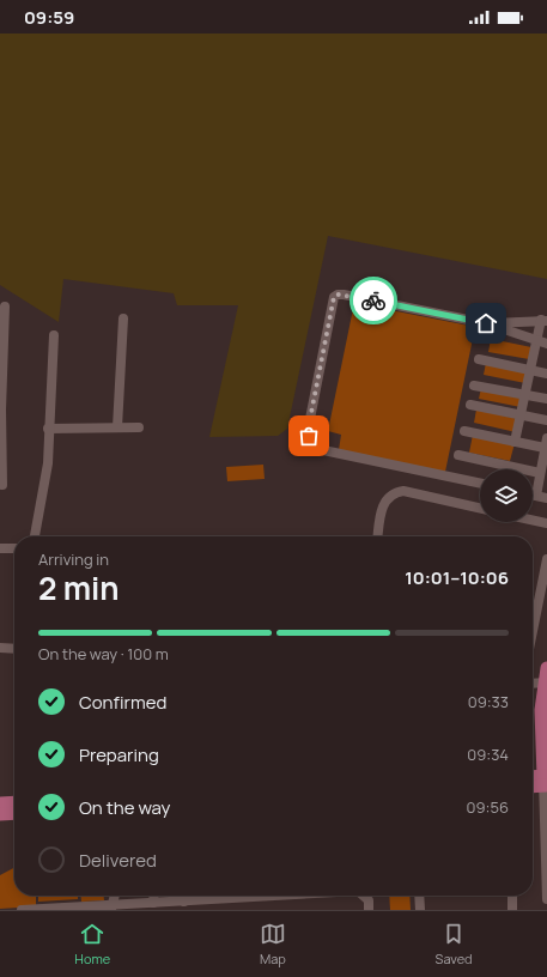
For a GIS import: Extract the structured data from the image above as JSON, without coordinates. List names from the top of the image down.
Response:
{
  "page": {
    "status": "09:59",
    "heading": ["2 min", "Arriving in", "10:01–10:06"],
    "bar": "On the way · 100 m",
    "list": [
      ["Confirmed", "09:33"],
      ["Preparing", "09:34"],
      ["On the way", "09:56"],
      "Delivered"
    ],
    "tabs": ["Home", "Map", "Saved"]
  }
}
